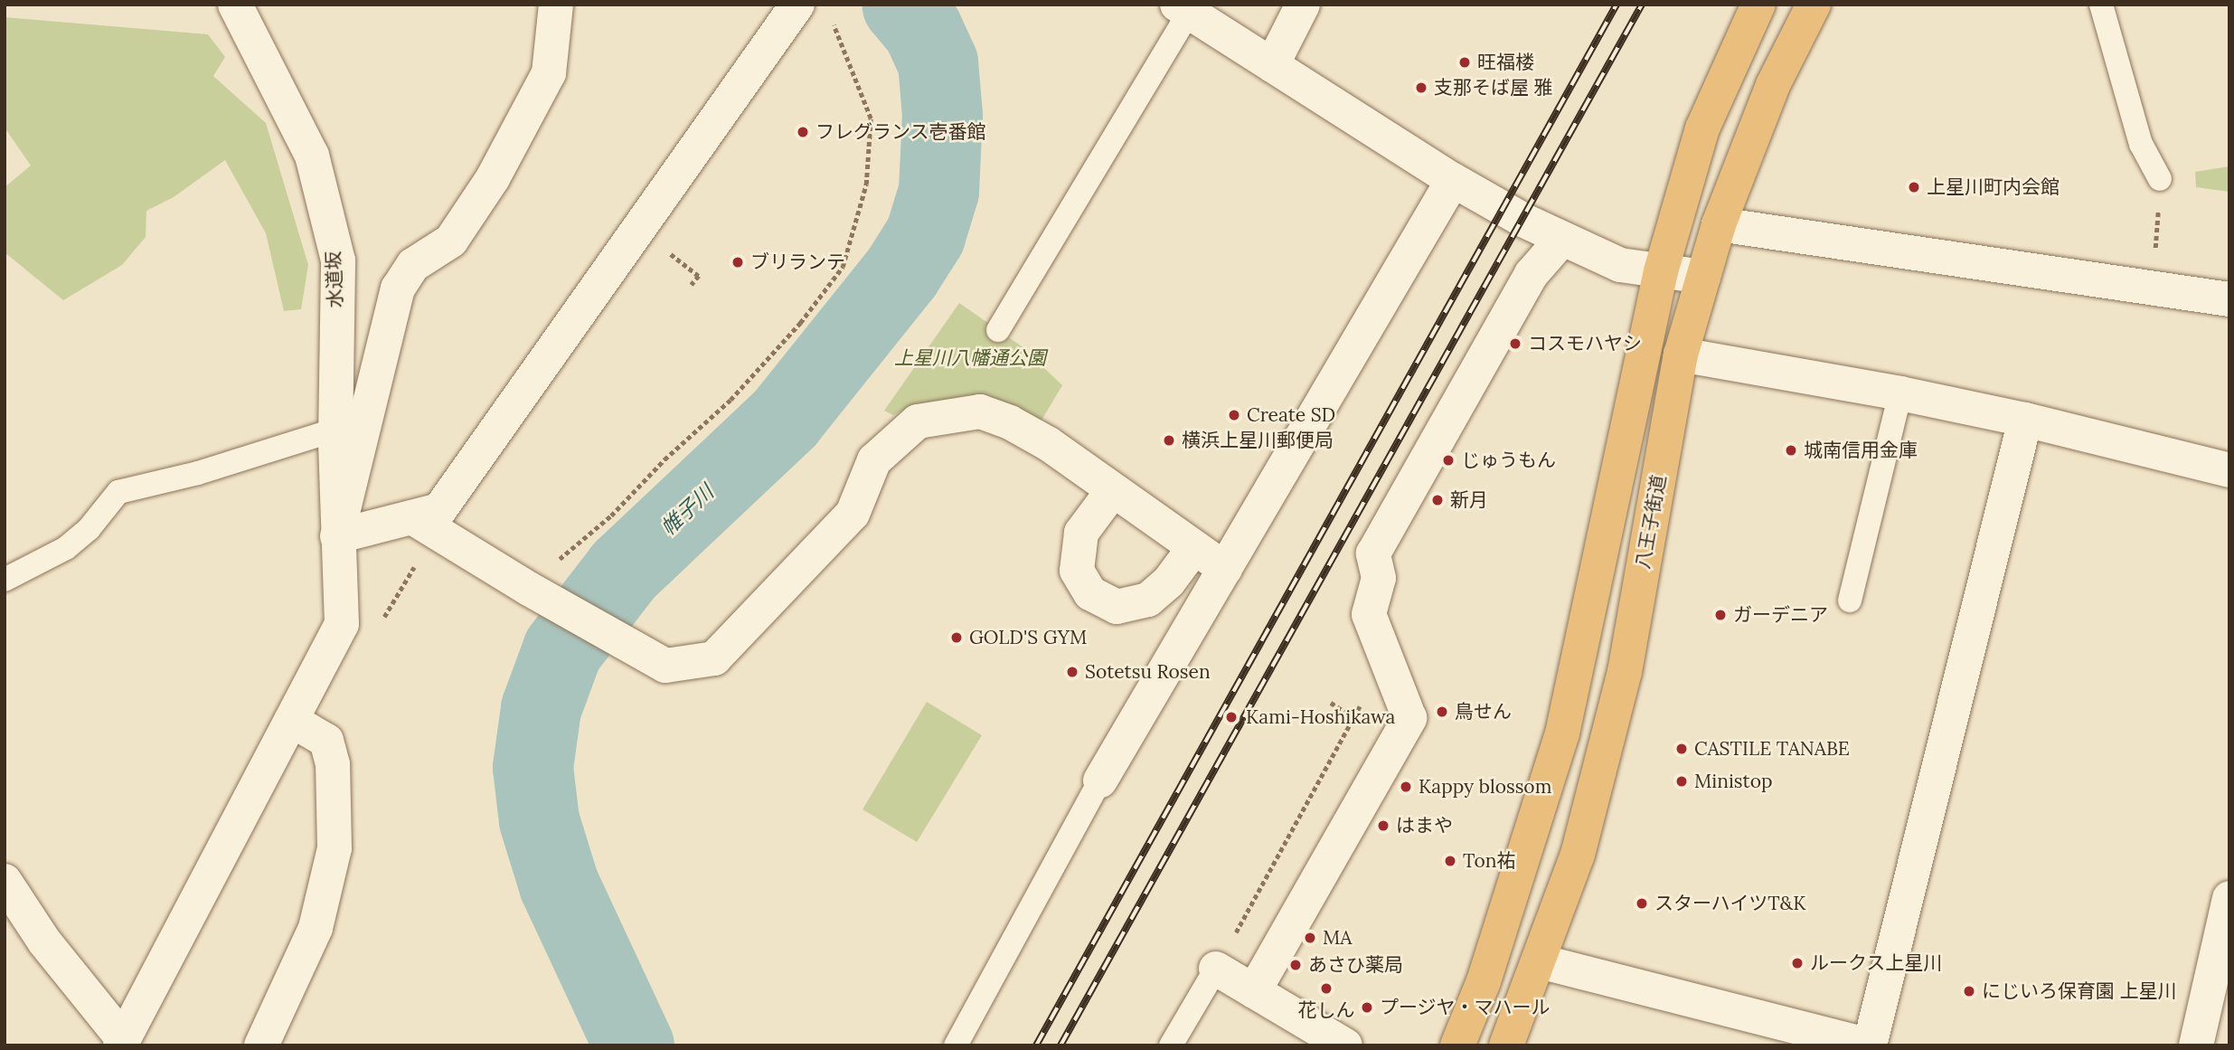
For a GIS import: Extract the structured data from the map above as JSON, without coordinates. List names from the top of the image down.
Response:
{
  "streets": {
    "highway": ["八王子街道"],
    "street": ["水道坂"]
  },
  "water": ["帷子川"],
  "parks": ["上星川八幡通公園"],
  "places": [
    "旺福楼",
    "支那そば屋 雅",
    "フレグランス壱番館",
    "上星川町内会館",
    "ブリランテ",
    "コスモハヤシ",
    "Create SD",
    "横浜上星川郵便局",
    "城南信用金庫",
    "じゅうもん",
    "新月",
    "ガーデニア",
    "GOLD'S GYM",
    "Sotetsu Rosen",
    "鳥せん",
    "Kami-Hoshikawa",
    "CASTILE TANABE",
    "Ministop",
    "Kappy blossom",
    "はまや",
    "Ton祐",
    "スターハイツT&K",
    "MA",
    "ルークス上星川",
    "あさひ薬局",
    "花しん",
    "にじいろ保育園 上星川",
    "プージヤ・マハール"
  ]
}
